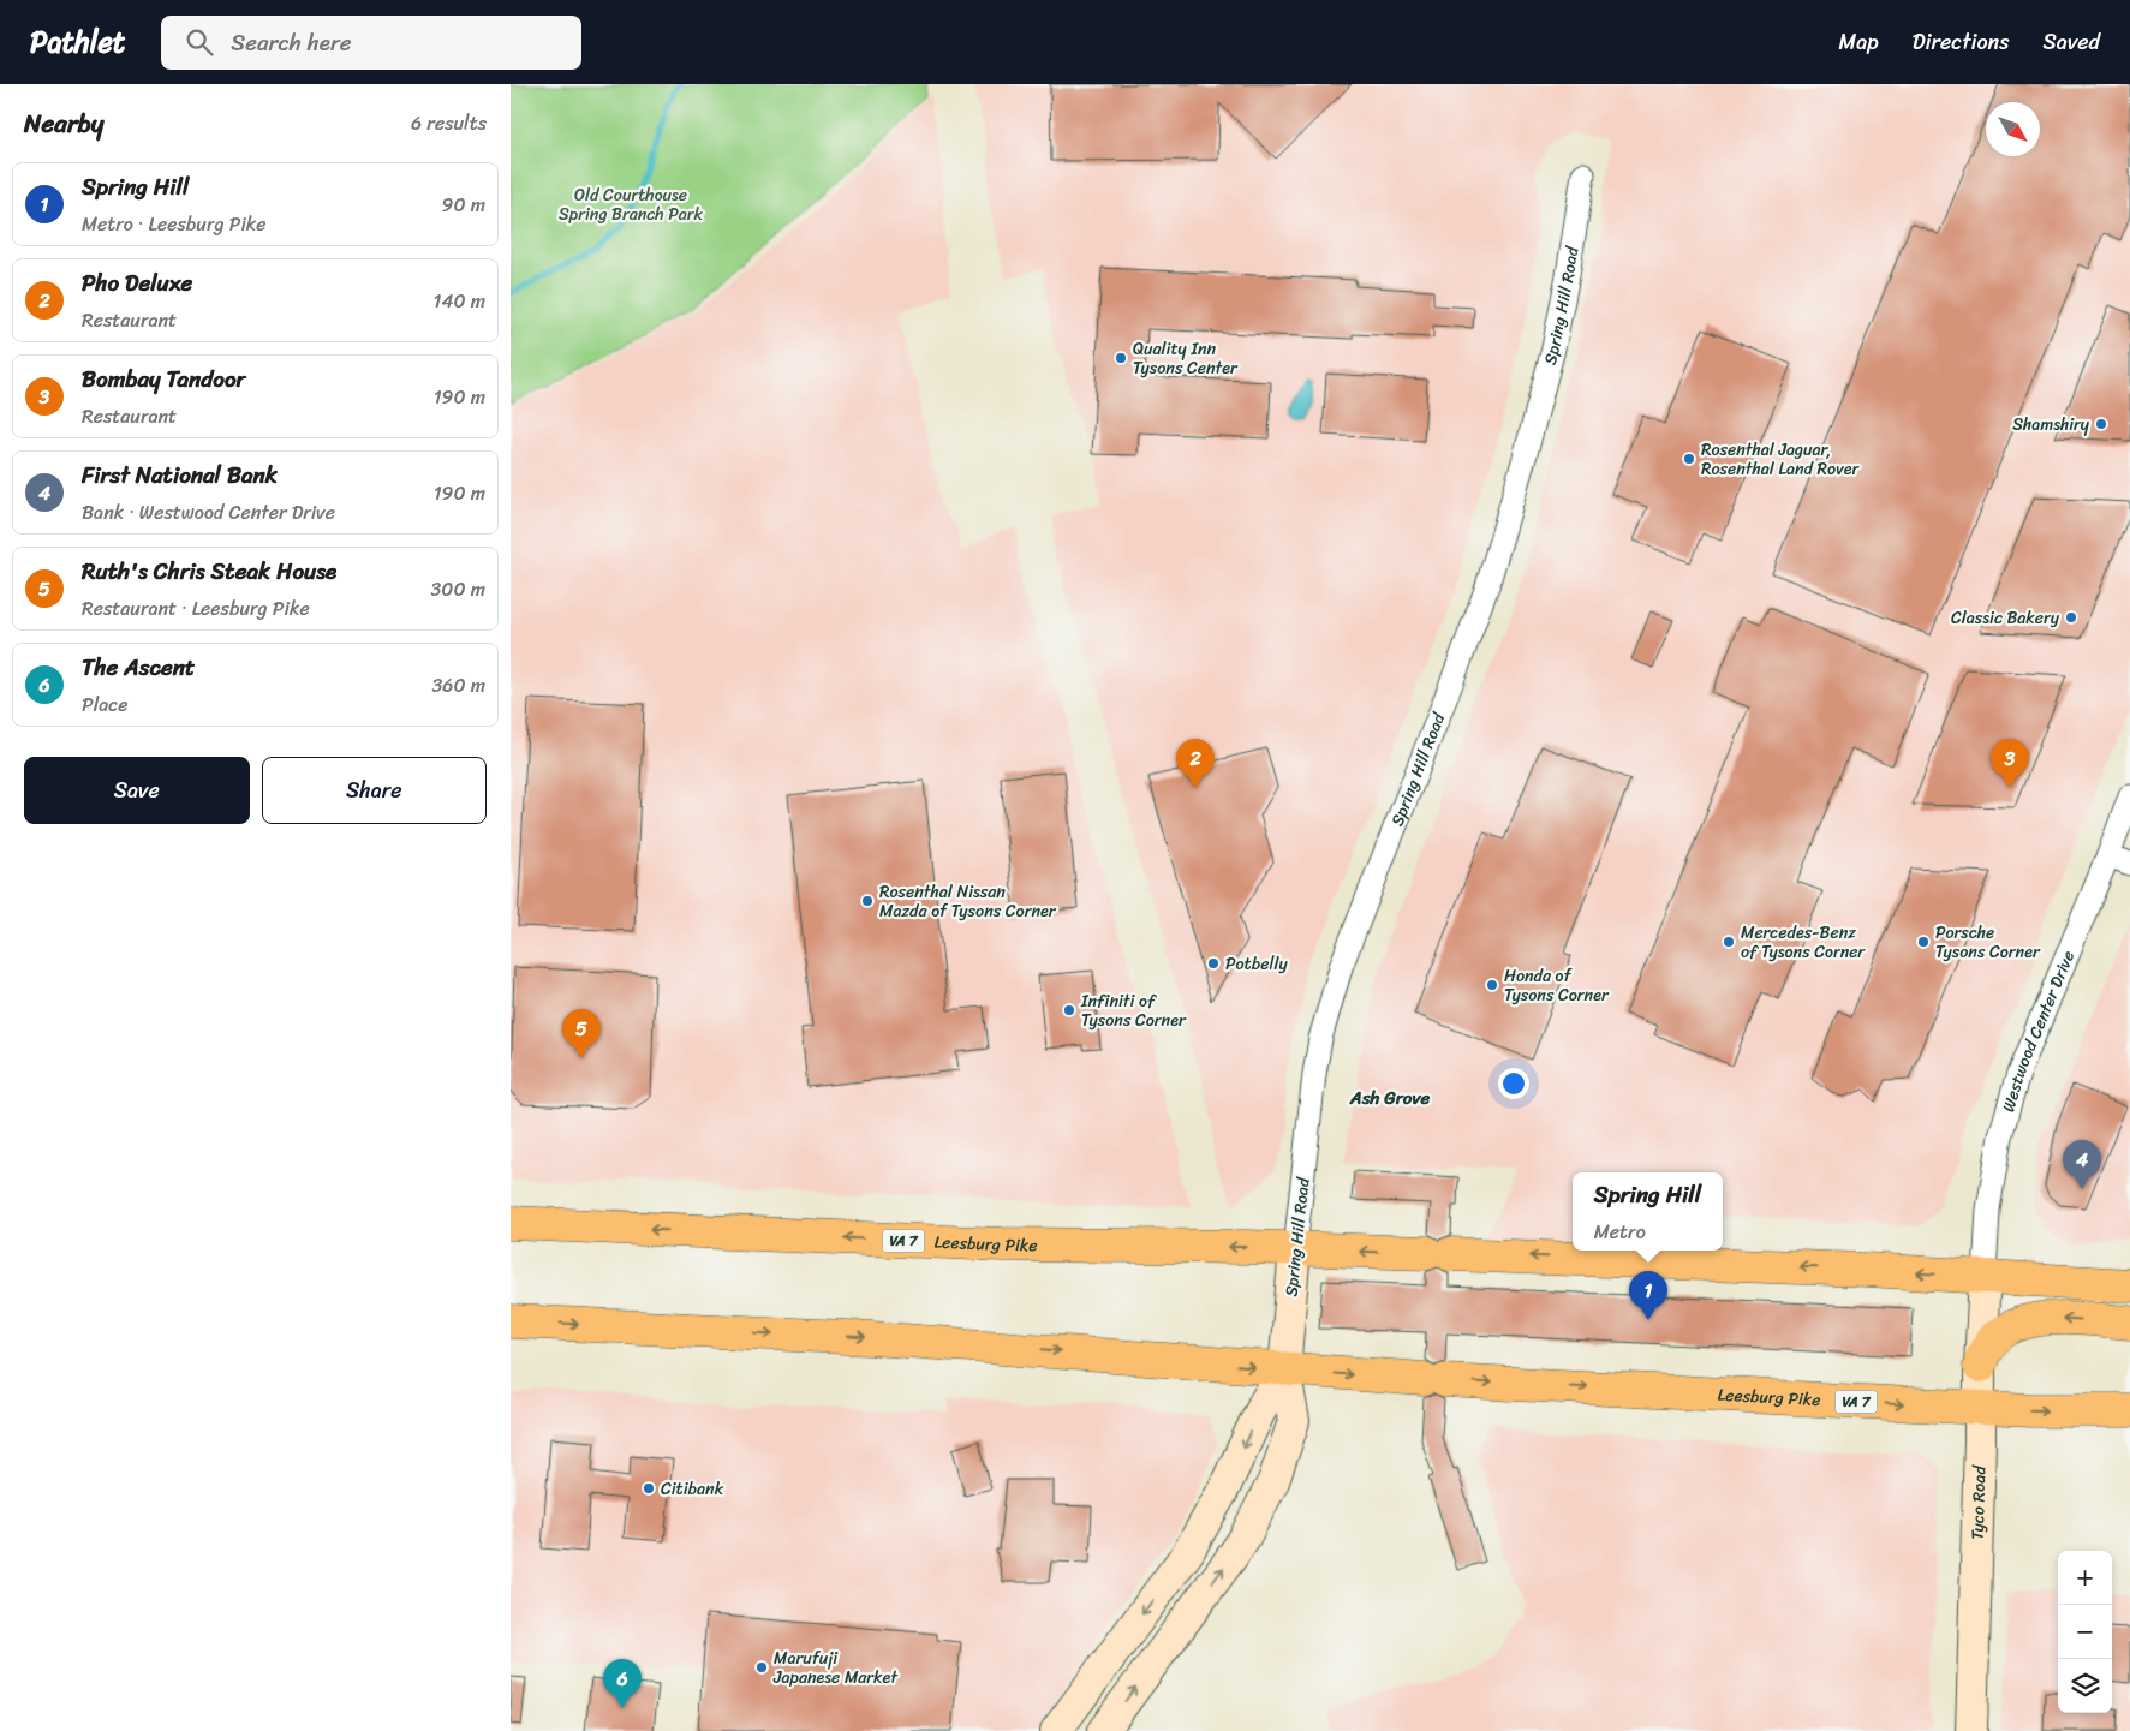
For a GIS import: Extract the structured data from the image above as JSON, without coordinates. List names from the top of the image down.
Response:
{
  "streets": {
    "highway": ["VA 7", "Leesburg Pike"],
    "main road": ["Spring Hill Road", "Tyco Road"],
    "street": ["Westwood Center Drive"]
  },
  "crossings": [
    ["Spring Hill Road", "Leesburg Pike"],
    ["Westwood Center Drive", "Leesburg Pike"],
    ["Westwood Center Drive", "Tyco Road"],
    ["Leesburg Pike", "Tyco Road"]
  ],
  "districts": ["Ash Grove"],
  "parks": ["Old Courthouse Spring Branch Park"],
  "places": [
    "Quality Inn Tysons Center",
    "Shamshiry",
    "Rosenthal Jaguar, Rosenthal Land Rover",
    "Classic Bakery",
    "Rosenthal Nissan Mazda of Tysons Corner",
    "Mercedes-Benz of Tysons Corner",
    "Porsche Tysons Corner",
    "Potbelly",
    "Honda of Tysons Corner",
    "Infiniti of Tysons Corner",
    "Citibank",
    "Marufuji Japanese Market"
  ],
  "north": "bottom right",
  "page": {
    "header": "Pathlet",
    "search": "Search here",
    "nav": ["Map", "Directions", "Saved"],
    "heading": ["Nearby", "6 results"],
    "list": [
      {
        "mark": "1",
        "name": "Spring Hill",
        "note": "Metro · Leesburg Pike",
        "value": "90 m"
      },
      {
        "mark": "2",
        "name": "Pho Deluxe",
        "note": "Restaurant",
        "value": "140 m"
      },
      {
        "mark": "3",
        "name": "Bombay Tandoor",
        "note": "Restaurant",
        "value": "190 m"
      },
      {
        "mark": "4",
        "name": "First National Bank",
        "note": "Bank · Westwood Center Drive",
        "value": "190 m"
      },
      {
        "mark": "5",
        "name": "Ruth's Chris Steak House",
        "note": "Restaurant · Leesburg Pike",
        "value": "300 m"
      },
      {
        "mark": "6",
        "name": "The Ascent",
        "note": "Place",
        "value": "360 m"
      }
    ],
    "buttons": ["Save", "Share"],
    "pins": [
      "2",
      "3",
      "5",
      "4",
      "1",
      "6"
    ],
    "popup": ["Spring Hill", "Metro"],
    "map_buttons": ["+", "−"]
  }
}
